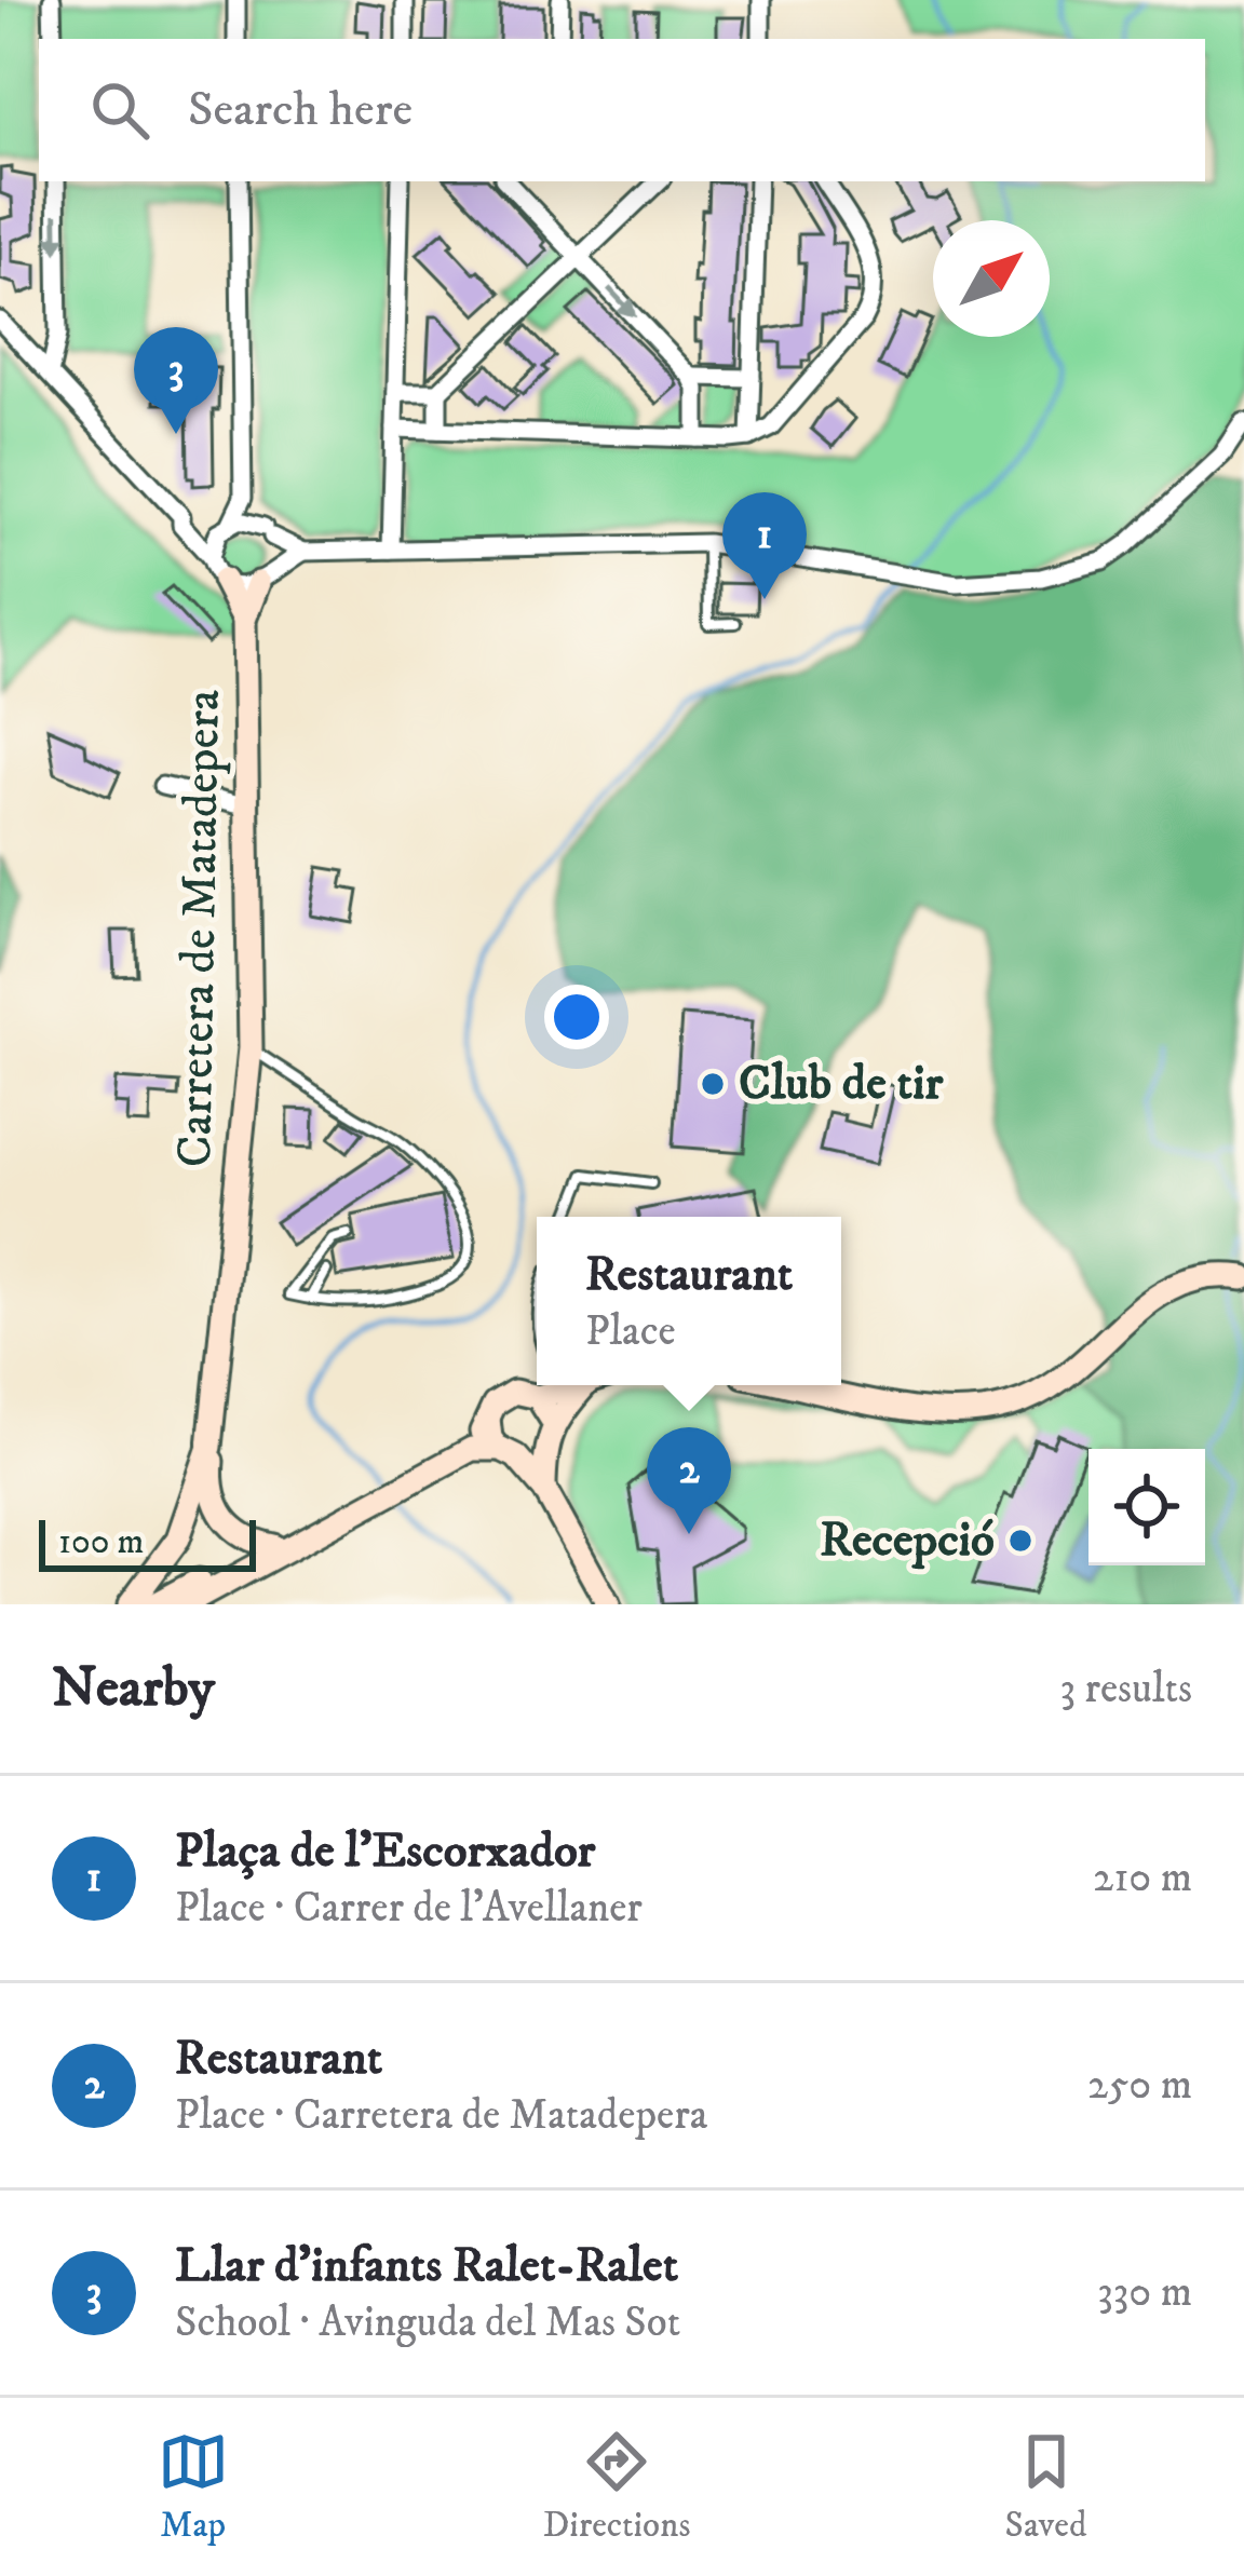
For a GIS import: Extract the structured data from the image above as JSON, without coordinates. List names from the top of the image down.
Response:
{
  "streets": {
    "street": ["Carretera de Matadepera"]
  },
  "places": ["Club de tir", "Recepció"],
  "scale_bar": "100 m",
  "north": "top right",
  "page": {
    "search": "Search here",
    "pins": ["3", "1", "2"],
    "popup": ["Restaurant", "Place"],
    "scale": "100 m",
    "heading": ["Nearby", "3 results"],
    "list": [
      {
        "mark": "1",
        "name": "Plaça de l'Escorxador",
        "note": "Place · Carrer de l'Avellaner",
        "value": "210 m"
      },
      {
        "mark": "2",
        "name": "Restaurant",
        "note": "Place · Carretera de Matadepera",
        "value": "250 m"
      },
      {
        "mark": "3",
        "name": "Llar d'infants Ralet-Ralet",
        "note": "School · Avinguda del Mas Sot",
        "value": "330 m"
      }
    ],
    "nav": ["Map", "Directions", "Saved"]
  }
}
